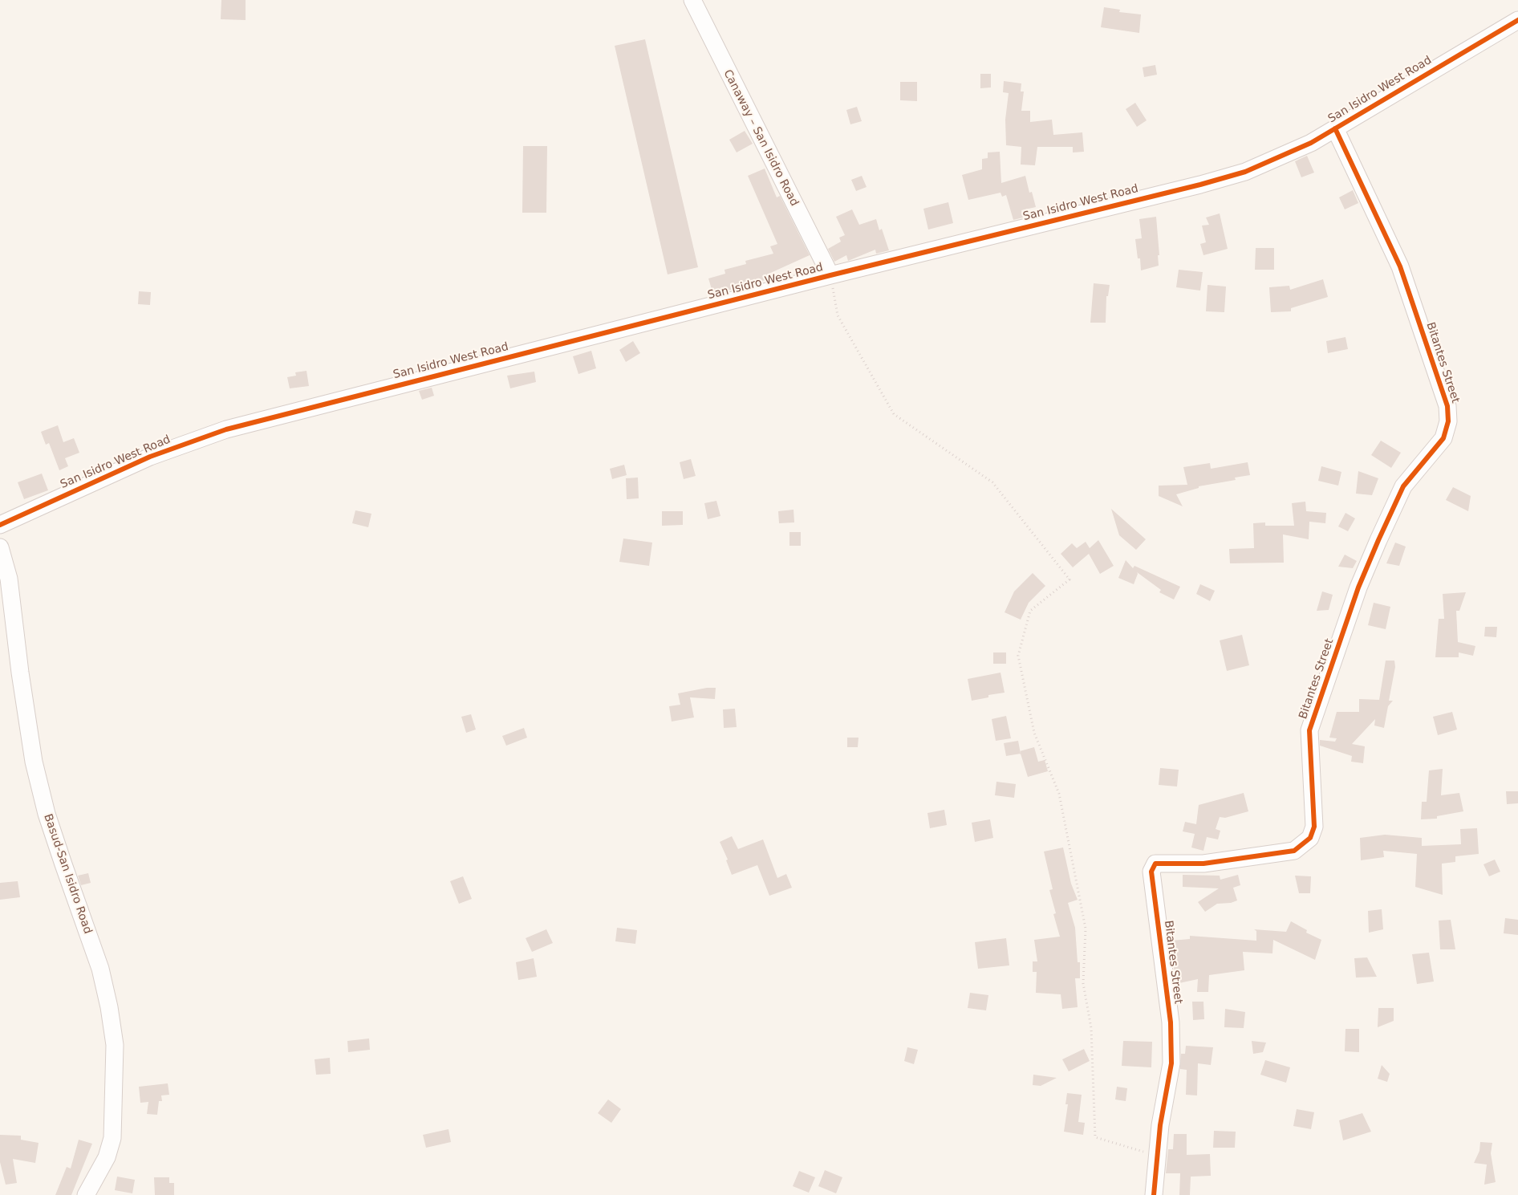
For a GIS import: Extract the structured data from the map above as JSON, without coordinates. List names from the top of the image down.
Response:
{
  "streets": {
    "street": [
      "San Isidro West Road",
      "Canaway – San Isidro Road",
      "Bitantes Street",
      "Basud-San Isidro Road"
    ]
  },
  "crossings": [
    ["San Isidro West Road", "Canaway – San Isidro Road"],
    ["San Isidro West Road", "Bitantes Street"]
  ]
}
